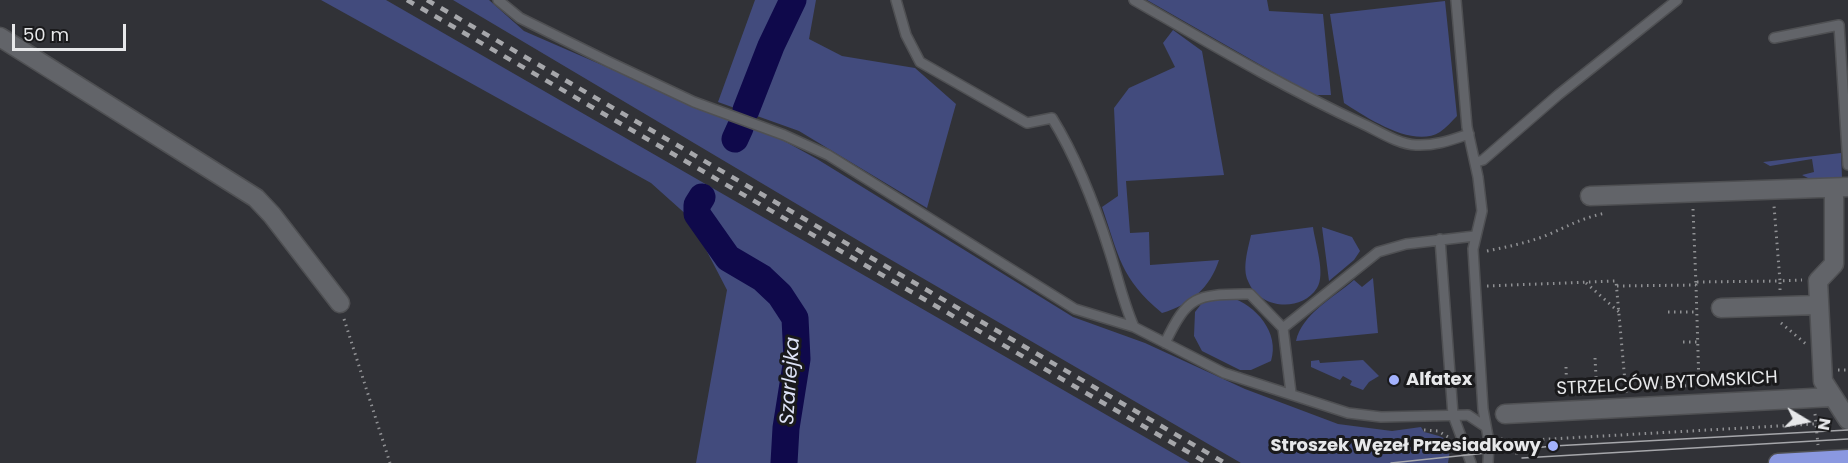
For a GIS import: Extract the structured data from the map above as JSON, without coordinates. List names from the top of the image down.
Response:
{
  "streets": {
    "street": ["STRZELCÓW BYTOMSKICH"]
  },
  "water": ["Szarlejka"],
  "places": ["Alfatex", "Stroszek Węzeł Przesiadkowy"],
  "scale_bar": "50 m",
  "north": "right"
}
